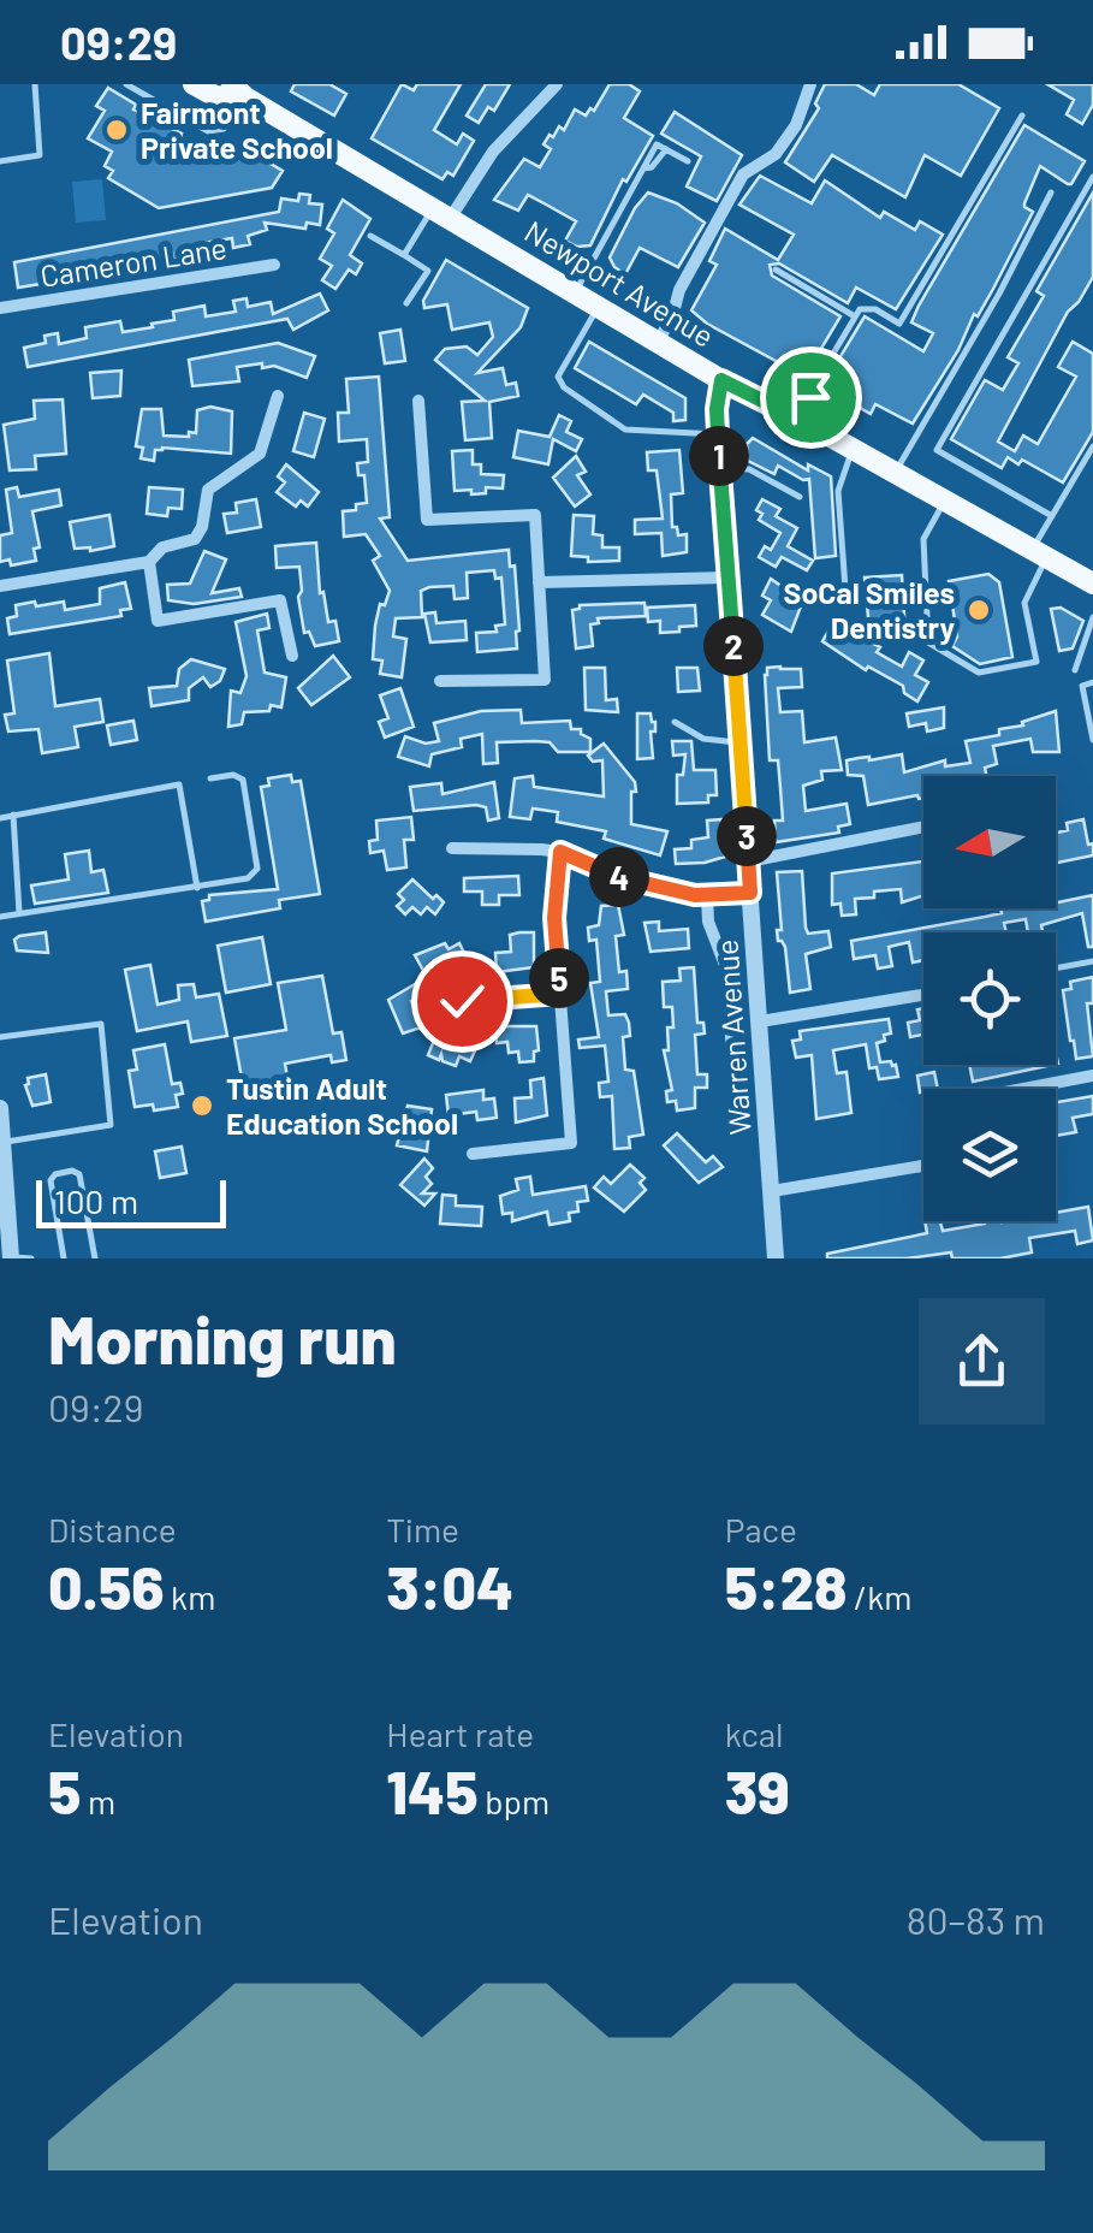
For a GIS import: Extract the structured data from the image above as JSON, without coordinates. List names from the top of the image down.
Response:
{
  "streets": {
    "main road": ["Newport Avenue"],
    "street": ["Cameron Lane", "Warren Avenue"]
  },
  "crossings": [
    ["Newport Avenue", "Warren Avenue"]
  ],
  "places": ["Fairmont Private School", "SoCal Smiles Dentistry", "Tustin Adult Education School"],
  "scale_bar": "100 m",
  "north": "left",
  "page": {
    "status": "09:29",
    "pins": [
      "1",
      "2",
      "3",
      "4",
      "5"
    ],
    "scale": "100 m",
    "heading": ["Morning run", "09:29"],
    "stats": [
      ["Distance", "0.56 km"],
      ["Time", "3:04"],
      ["Pace", "5:28 /km"],
      ["Elevation", "5 m"],
      ["Heart rate", "145 bpm"],
      ["kcal", "39"]
    ],
    "chart": ["Elevation", "80–83 m"]
  }
}
